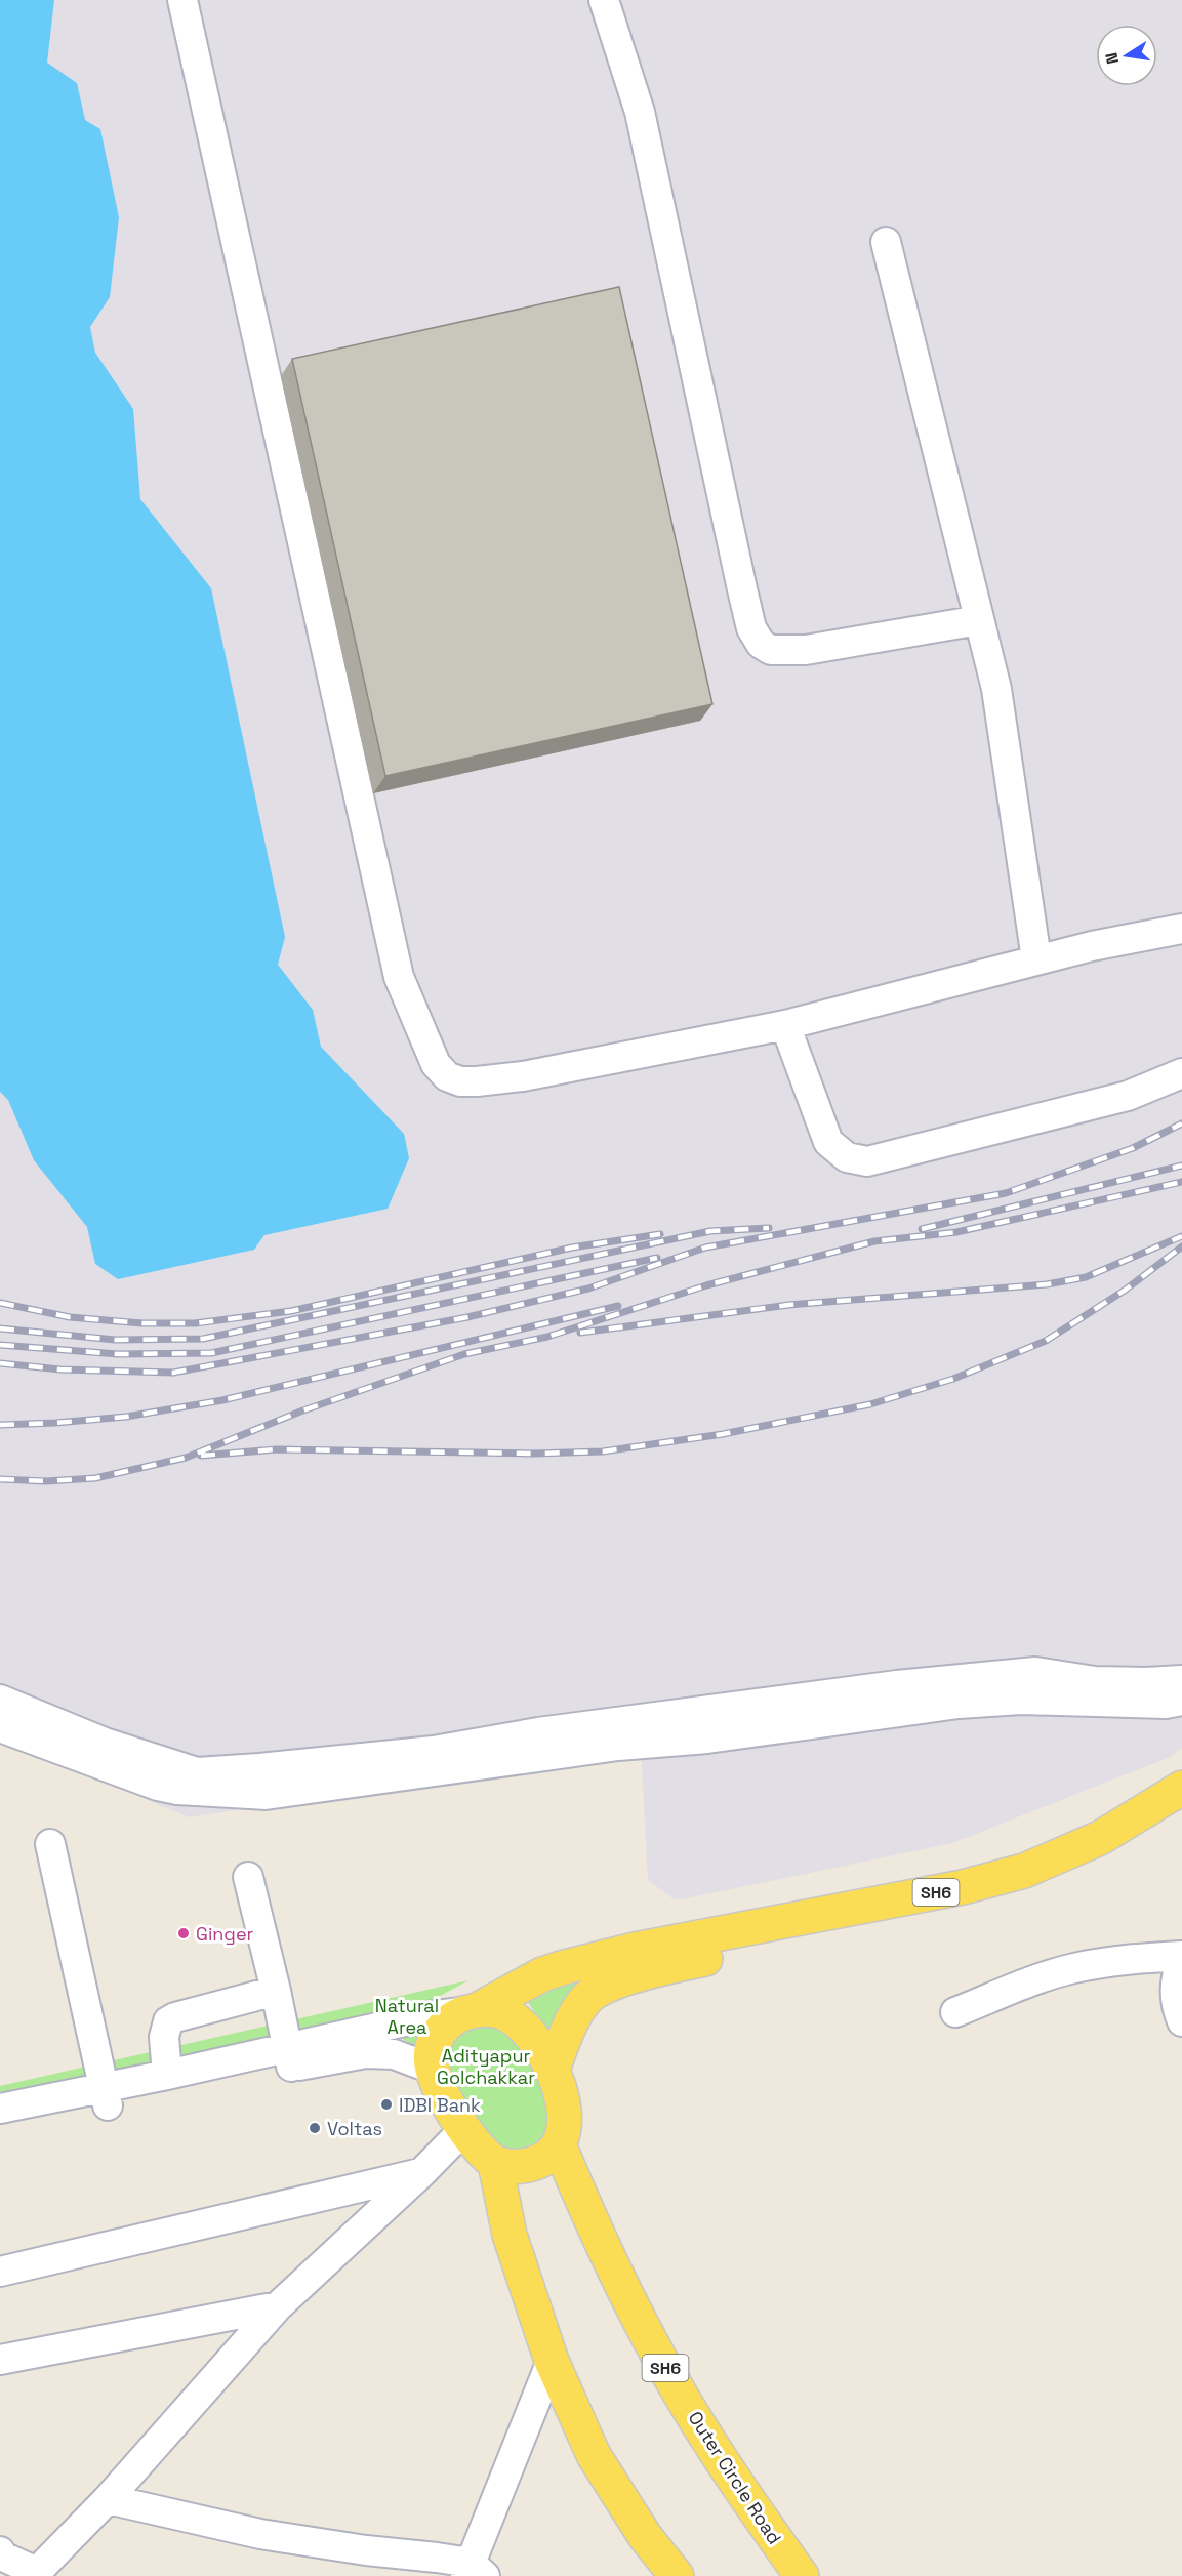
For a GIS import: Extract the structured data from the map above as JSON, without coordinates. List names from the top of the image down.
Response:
{
  "streets": {
    "main road": ["SH6", "Outer Circle Road"]
  },
  "crossings": [
    ["SH6", "Outer Circle Road"]
  ],
  "parks": ["Natural Area", "Adityapur Golchakkar"],
  "places": ["Ginger", "IDBI Bank", "Voltas"],
  "north": "left"
}
